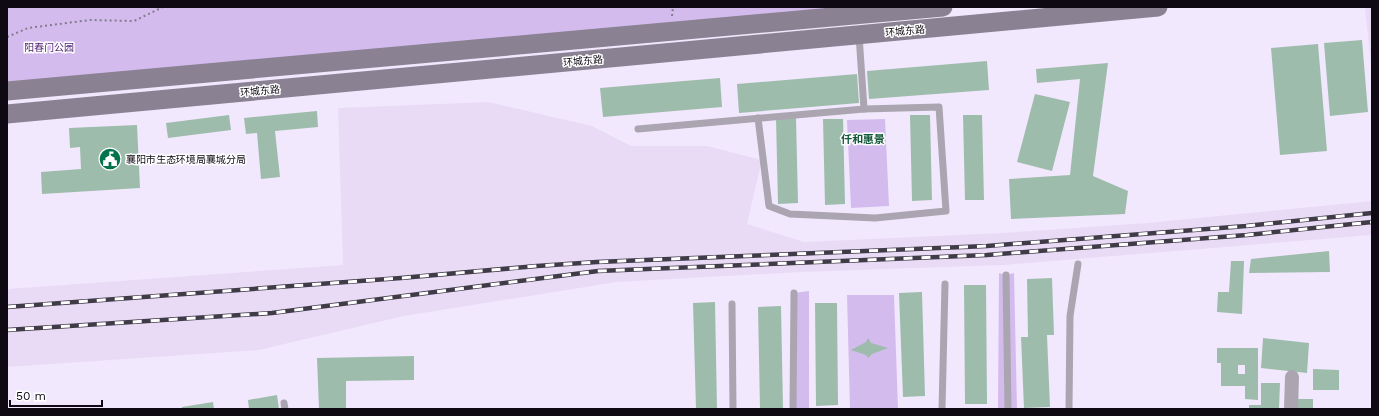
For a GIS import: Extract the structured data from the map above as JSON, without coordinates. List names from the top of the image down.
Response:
{
  "streets": {
    "main road": ["环城东路"]
  },
  "districts": ["仟和惠景"],
  "parks": ["阳春门公园"],
  "places": {
    "public building": ["襄阳市生态环境局襄城分局"]
  },
  "scale_bar": "50 m"
}
